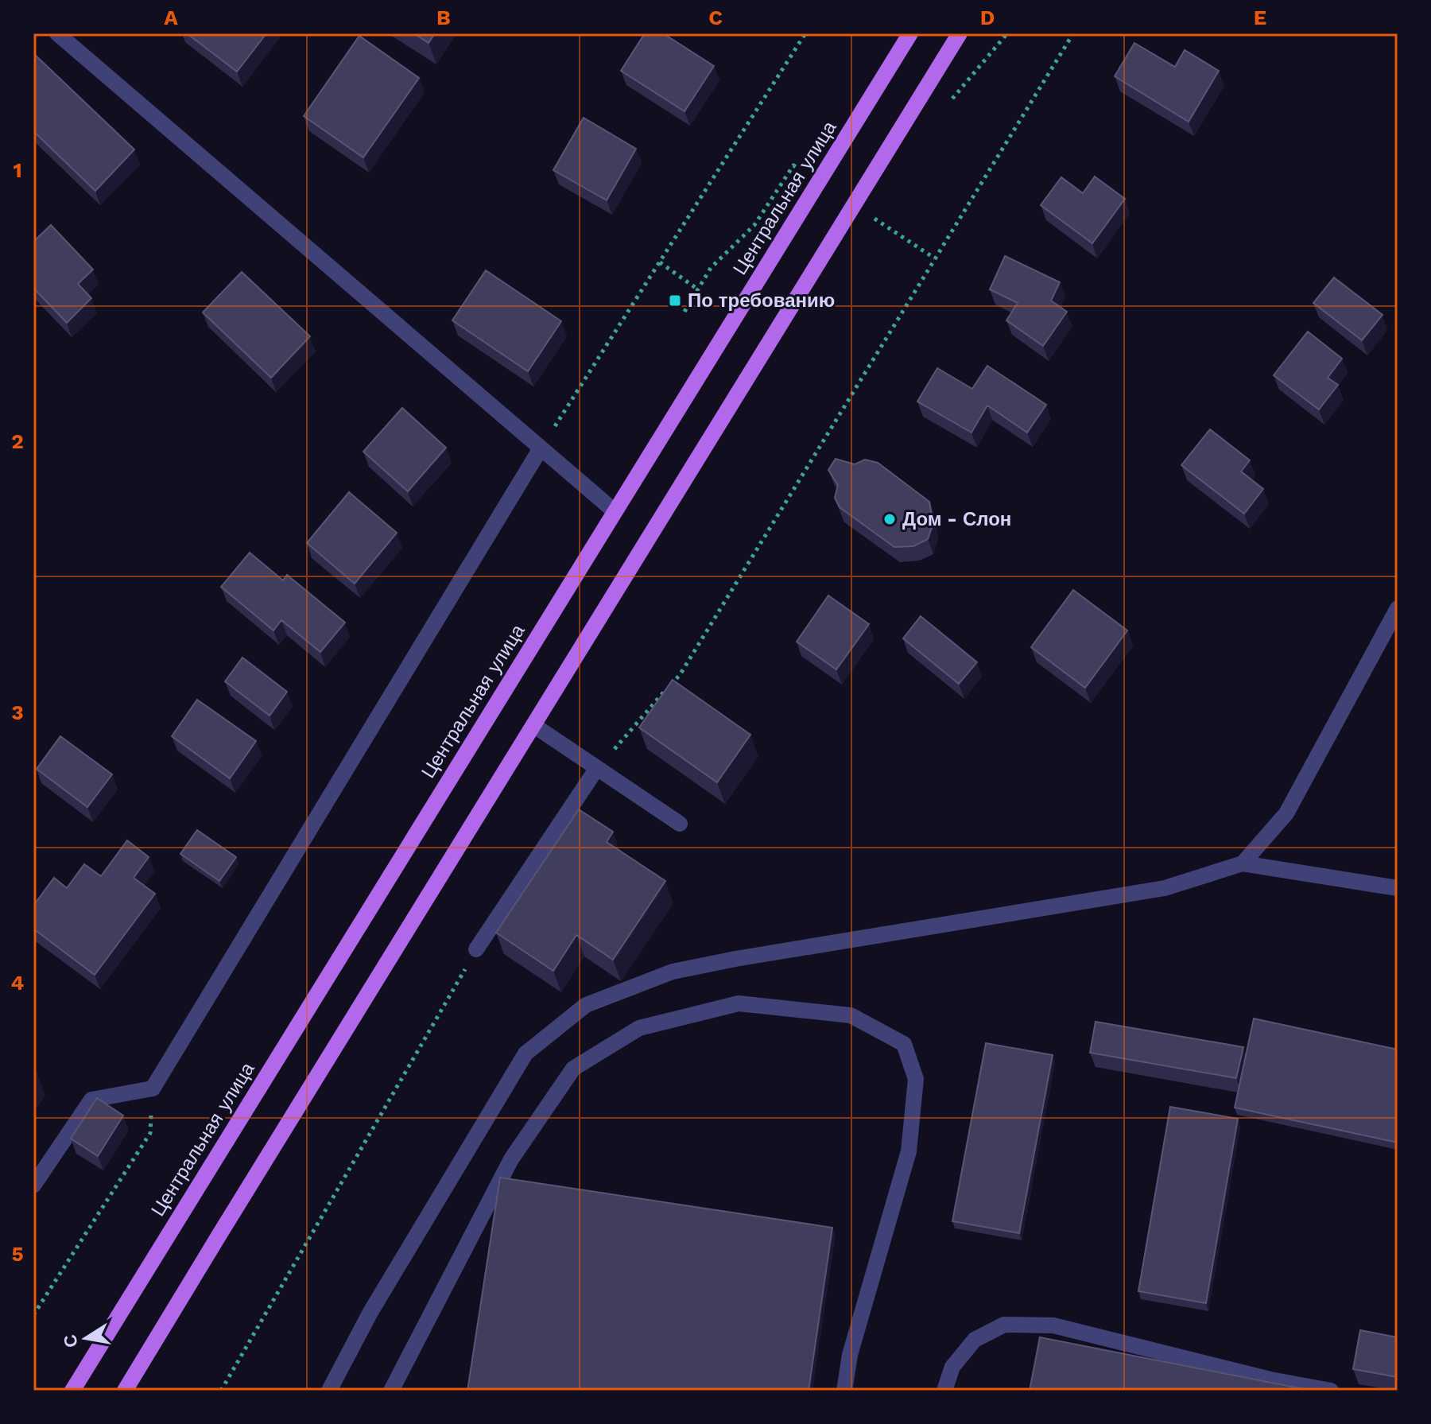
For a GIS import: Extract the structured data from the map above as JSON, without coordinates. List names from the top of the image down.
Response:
{
  "streets": {
    "main road": ["Центральная улица"]
  },
  "places": {
    "transit": ["По требованию"],
    "other": ["Дом - Слон"]
  },
  "north": "left",
  "grid": {
    "columns": [
      "A",
      "B",
      "C",
      "D",
      "E"
    ],
    "rows": [
      "1",
      "2",
      "3",
      "4",
      "5"
    ]
  }
}
